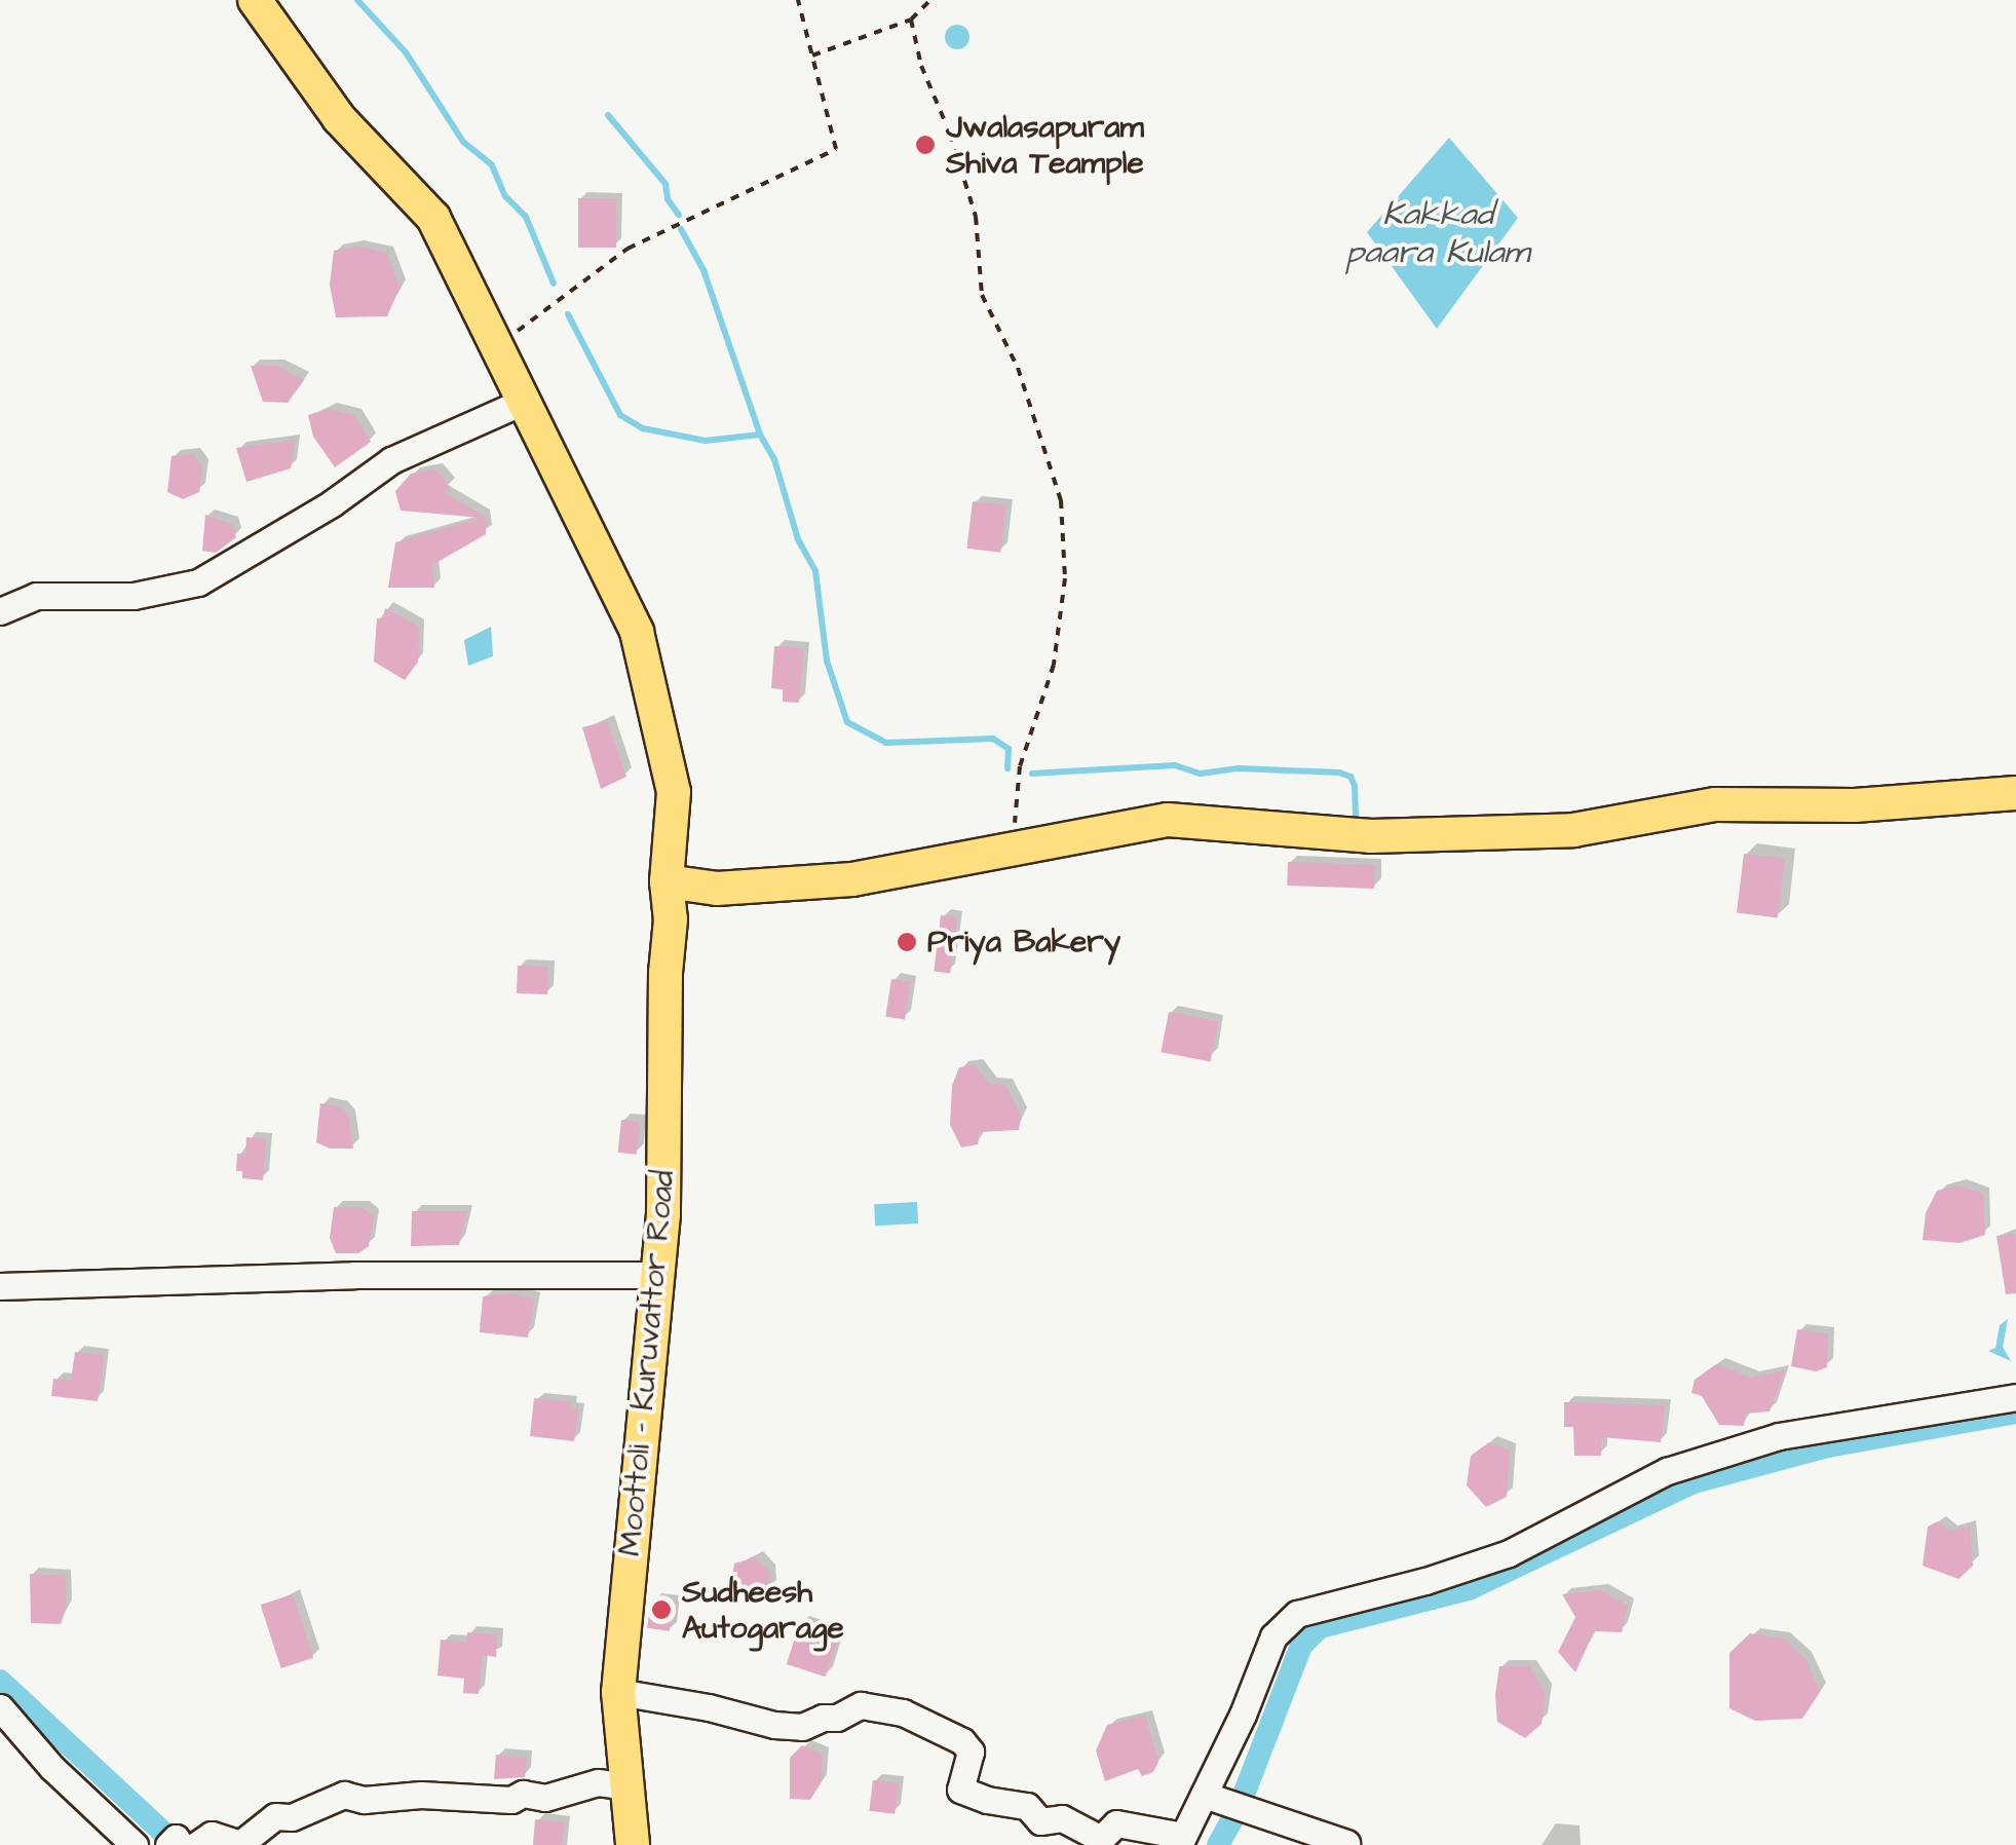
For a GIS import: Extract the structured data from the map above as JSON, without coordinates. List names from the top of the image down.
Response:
{
  "streets": {
    "main road": ["Moottoli - Kuruvattor Road"]
  },
  "water": ["Kakkad paara Kulam"],
  "places": ["Jwalasapuram Shiva Teample", "Priya Bakery", "Sudheesh Autogarage"]
}
